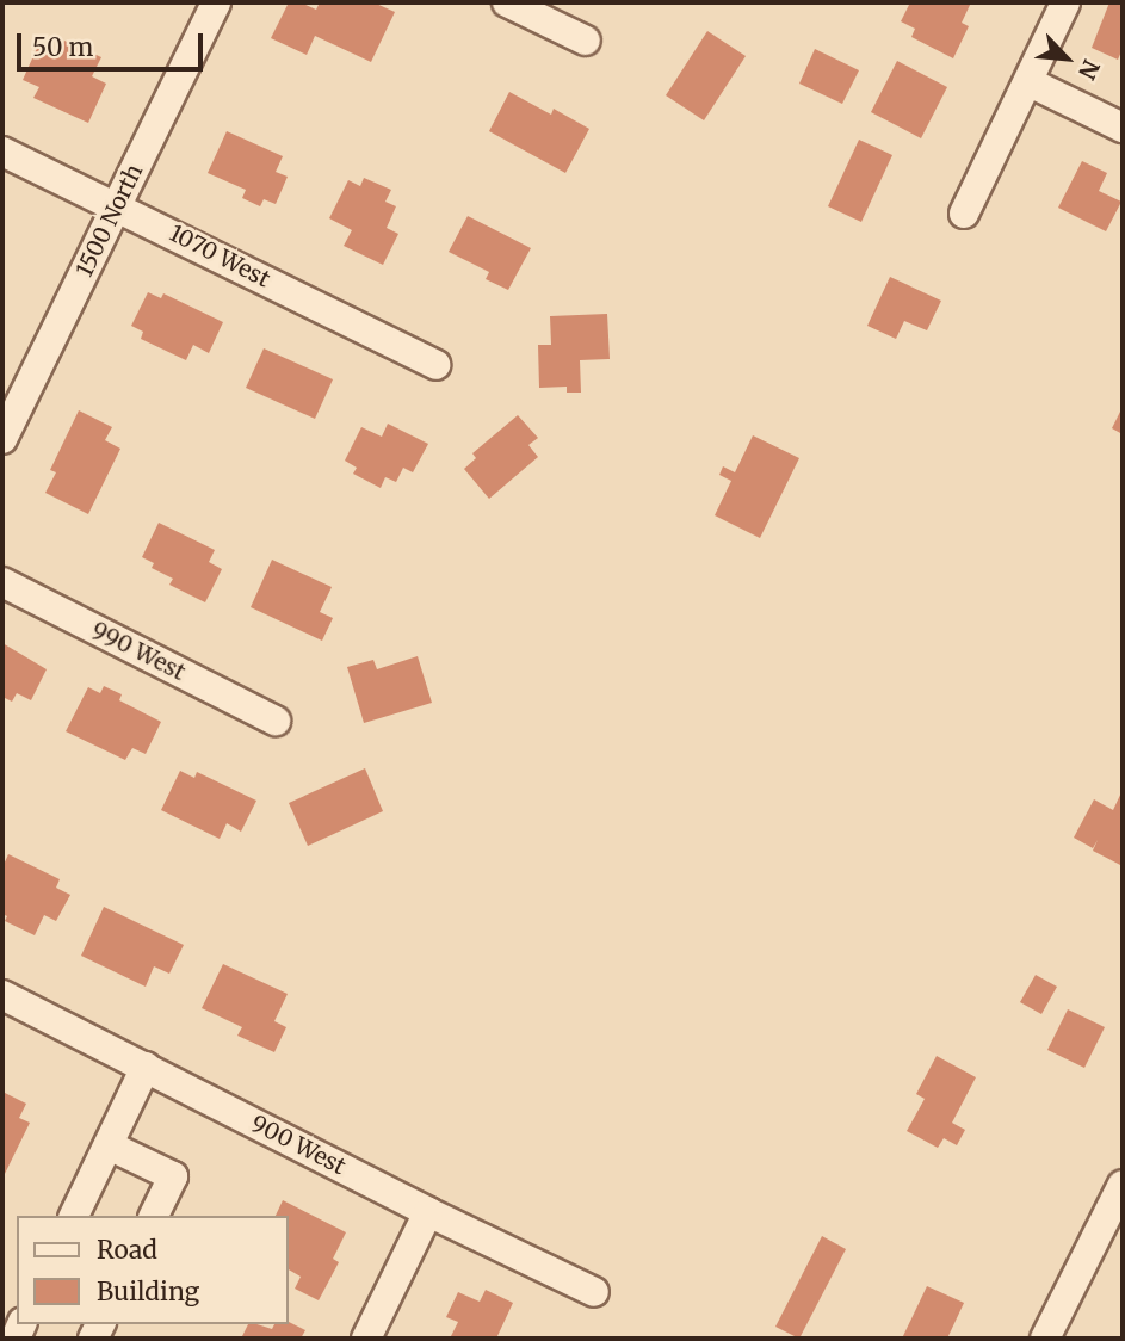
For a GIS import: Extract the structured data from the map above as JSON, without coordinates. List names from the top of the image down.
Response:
{
  "streets": {
    "street": [
      "1500 North",
      "1070 West",
      "990 West",
      "900 West"
    ]
  },
  "crossings": [
    ["1500 North", "1070 West"]
  ],
  "legend": ["Road", "Building"],
  "scale_bar": "50 m",
  "north": "bottom right"
}
